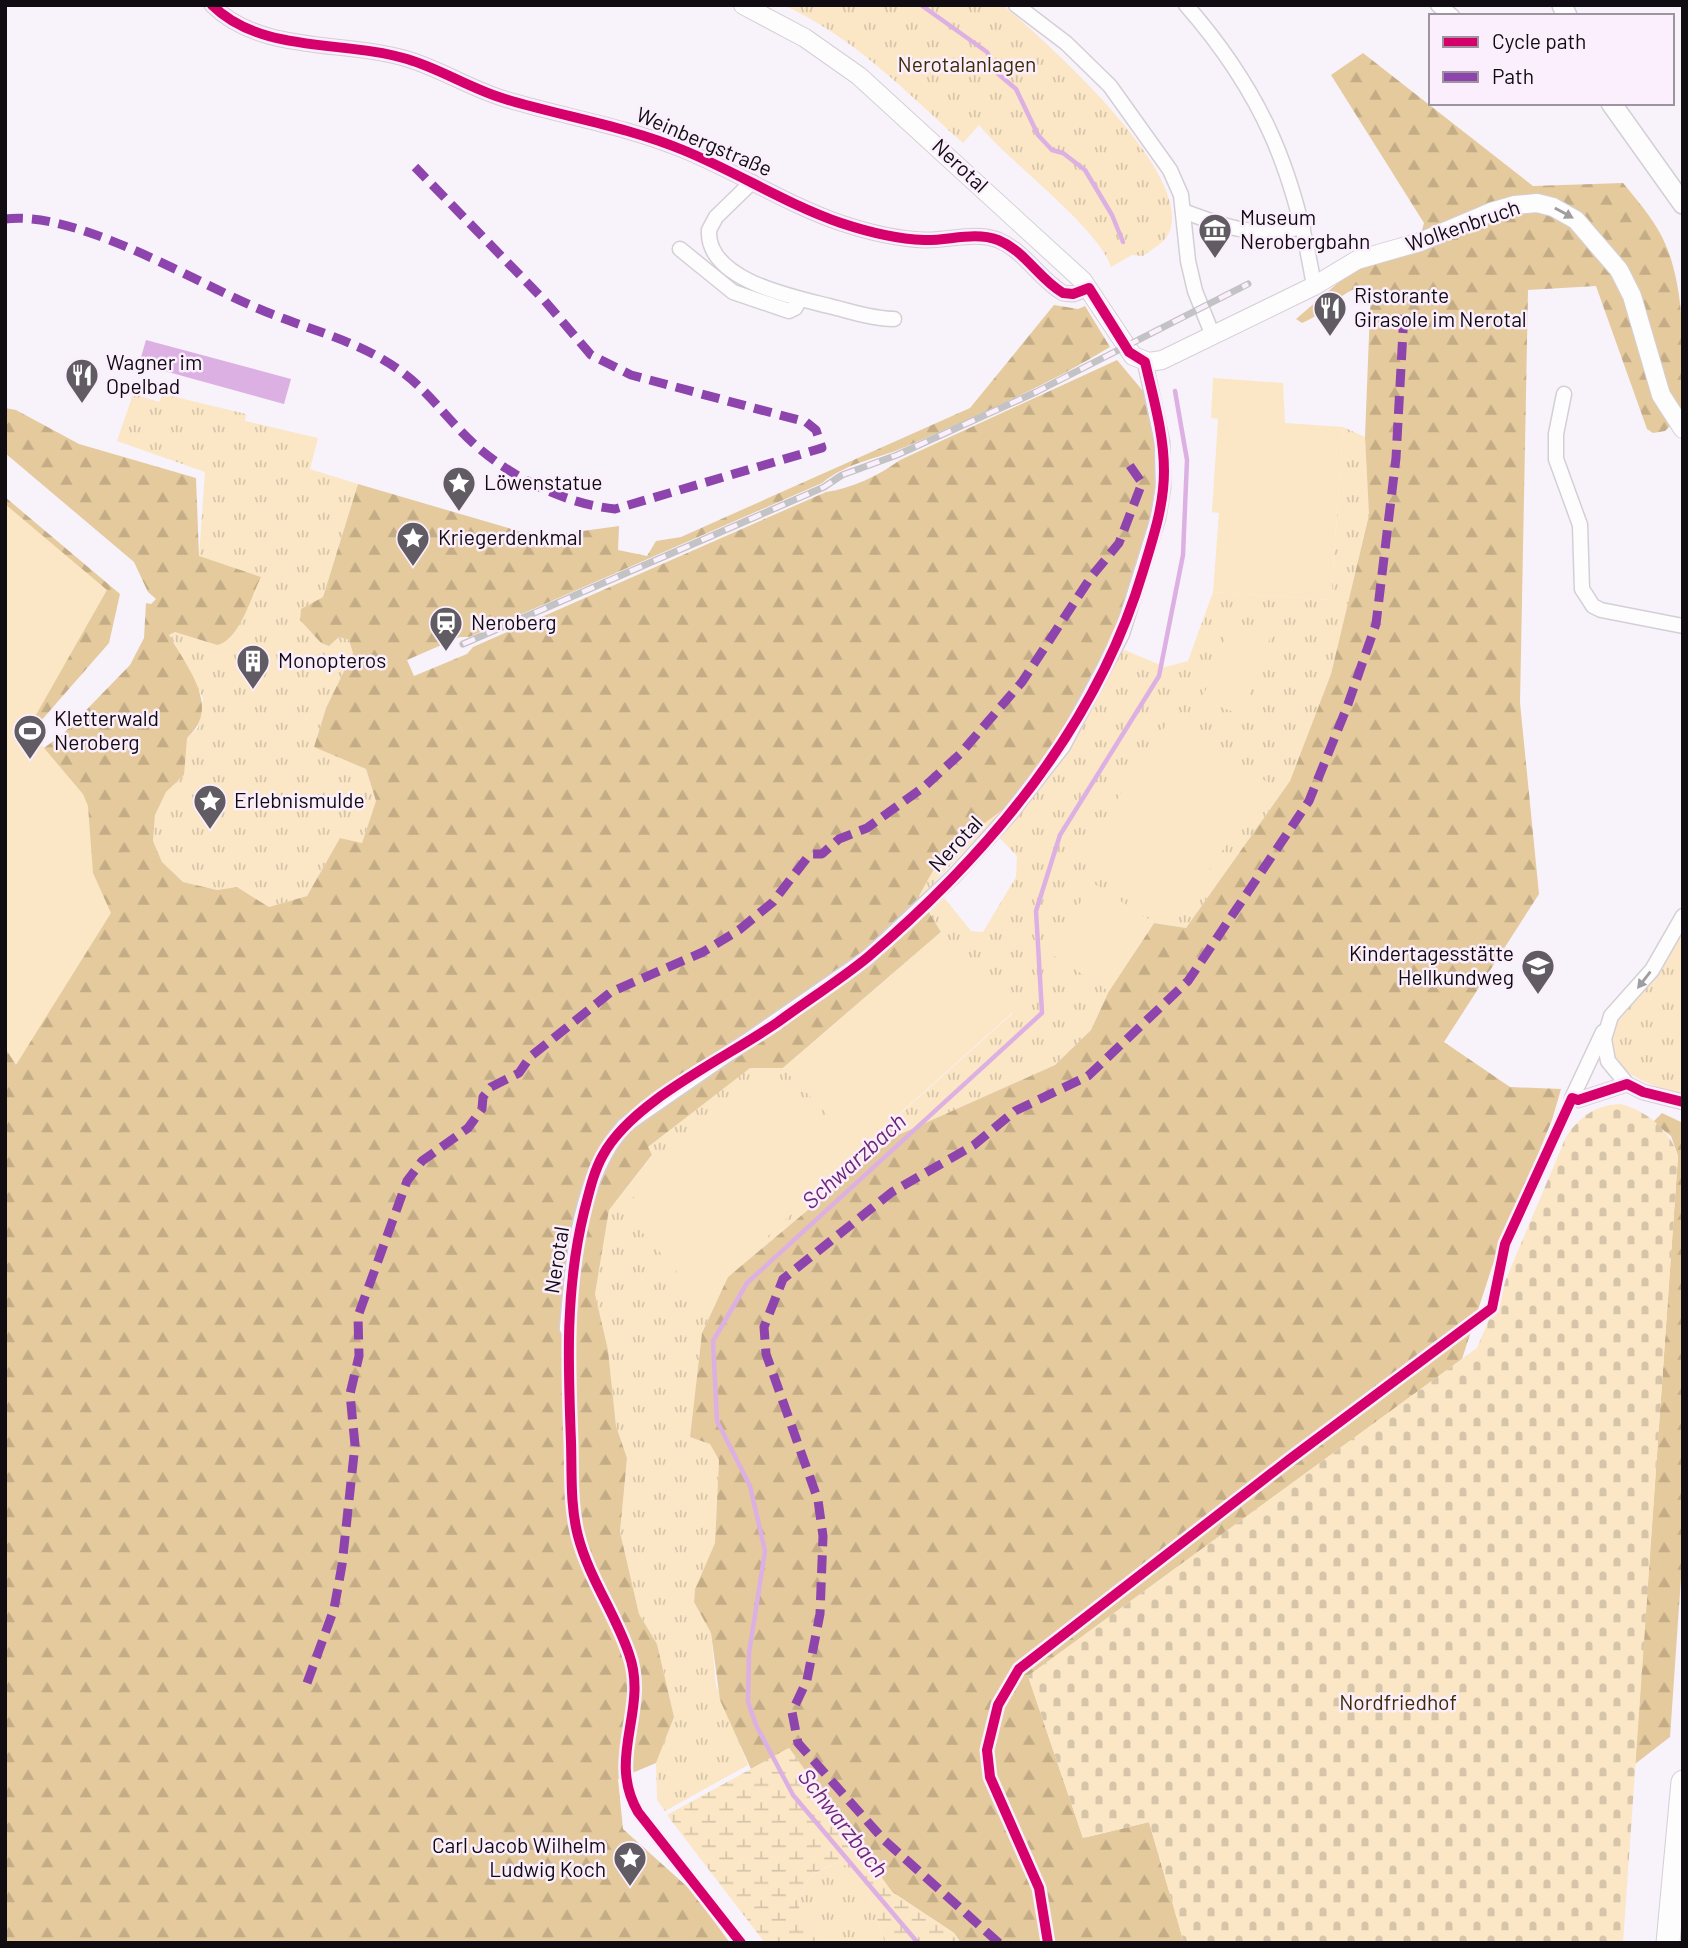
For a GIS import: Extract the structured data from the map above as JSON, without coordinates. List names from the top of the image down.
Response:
{
  "streets": {
    "street": ["Weinbergstraße", "Nerotal", "Wolkenbruch"]
  },
  "crossings": [
    ["Weinbergstraße", "Nerotal"]
  ],
  "water": ["Schwarzbach"],
  "parks": ["Nerotalanlagen", "Nordfriedhof"],
  "places": {
    "museum": ["Museum Nerobergbahn"],
    "restaurant": ["Ristorante Girasole im Nerotal", "Wagner im Opelbad"],
    "place": [
      "Löwenstatue",
      "Kriegerdenkmal",
      "Erlebnismulde",
      "Carl Jacob Wilhelm Ludwig Koch"
    ],
    "station": ["Neroberg"],
    "building": ["Monopteros"],
    "sports": ["Kletterwald Neroberg"],
    "school or university": ["Kindertagesstätte Hellkundweg"]
  },
  "legend": ["Cycle path", "Path"]
}
